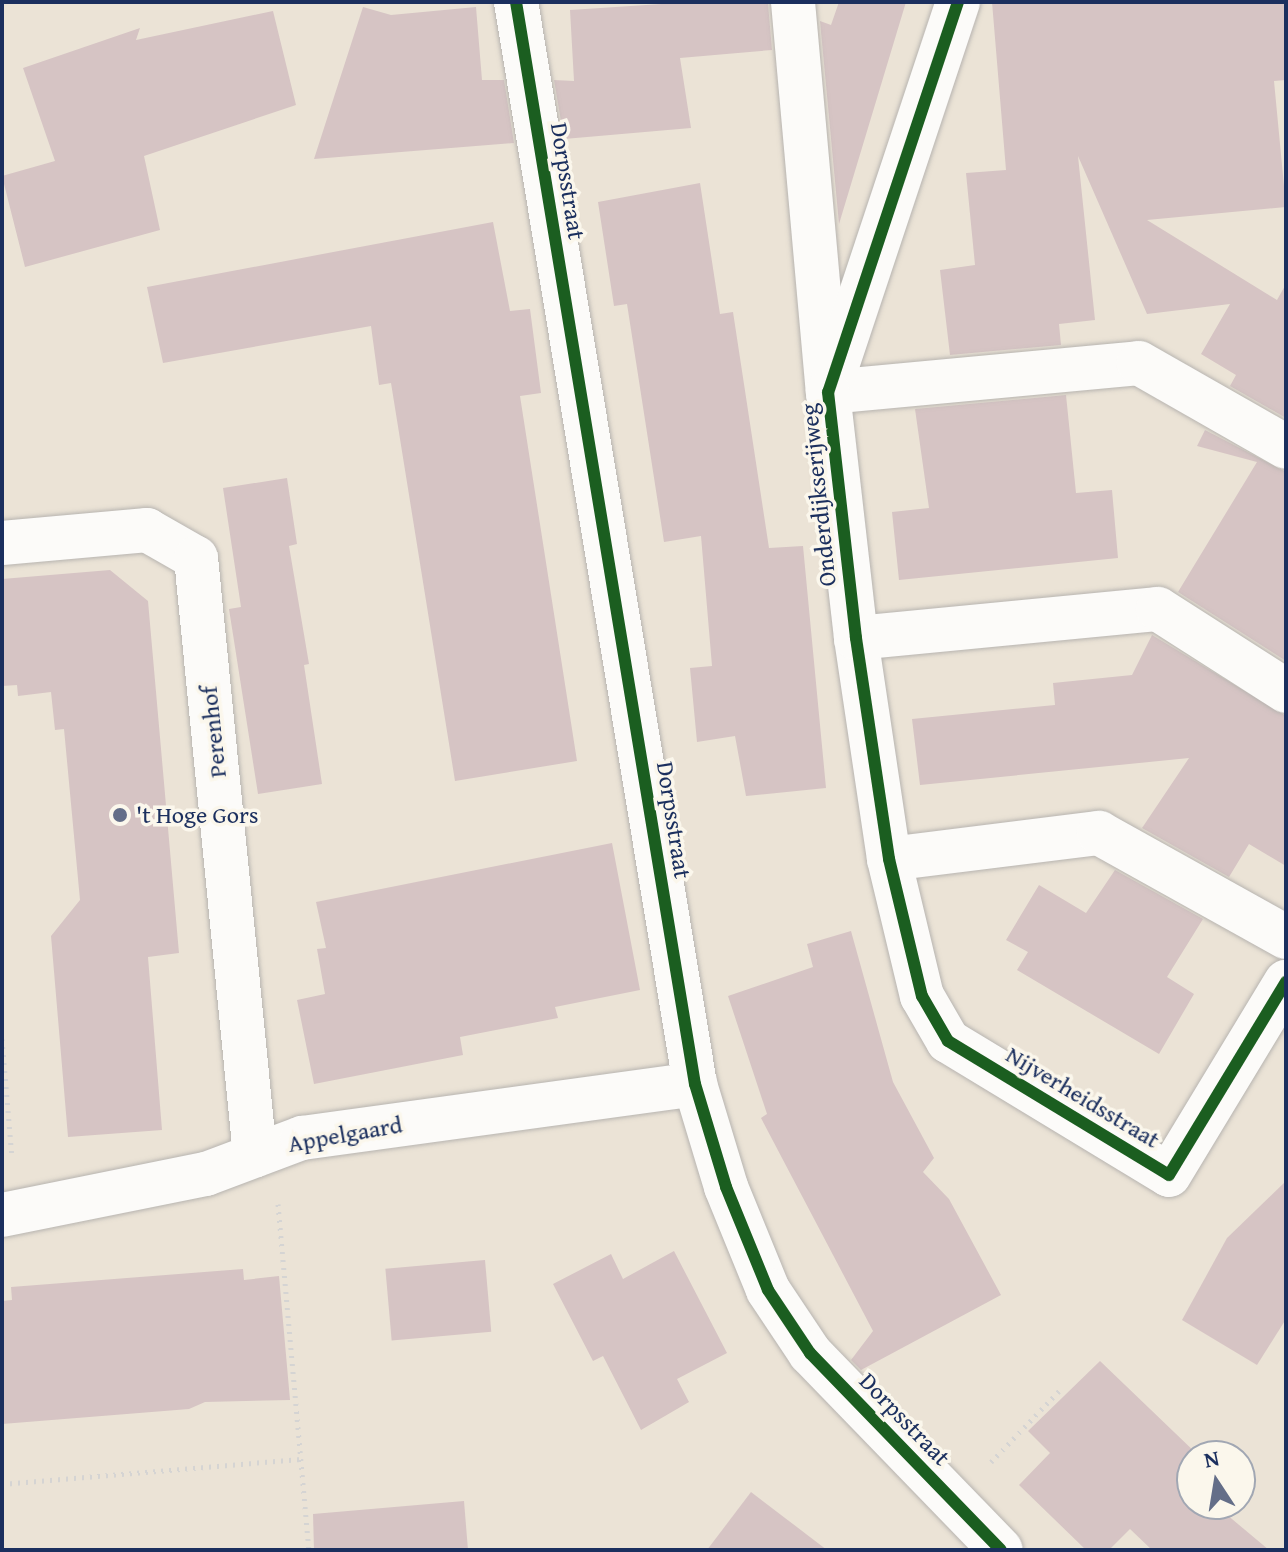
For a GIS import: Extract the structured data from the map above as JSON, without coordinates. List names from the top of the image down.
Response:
{
  "streets": {
    "street": [
      "Dorpsstraat",
      "Onderdijkserijweg",
      "Perenhof",
      "Nijverheidsstraat",
      "Appelgaard"
    ]
  },
  "crossings": [
    ["Dorpsstraat", "Appelgaard"],
    ["Onderdijkserijweg", "Nijverheidsstraat"],
    ["Perenhof", "Appelgaard"]
  ],
  "places": ["'t Hoge Gors"],
  "north": "top"
}
